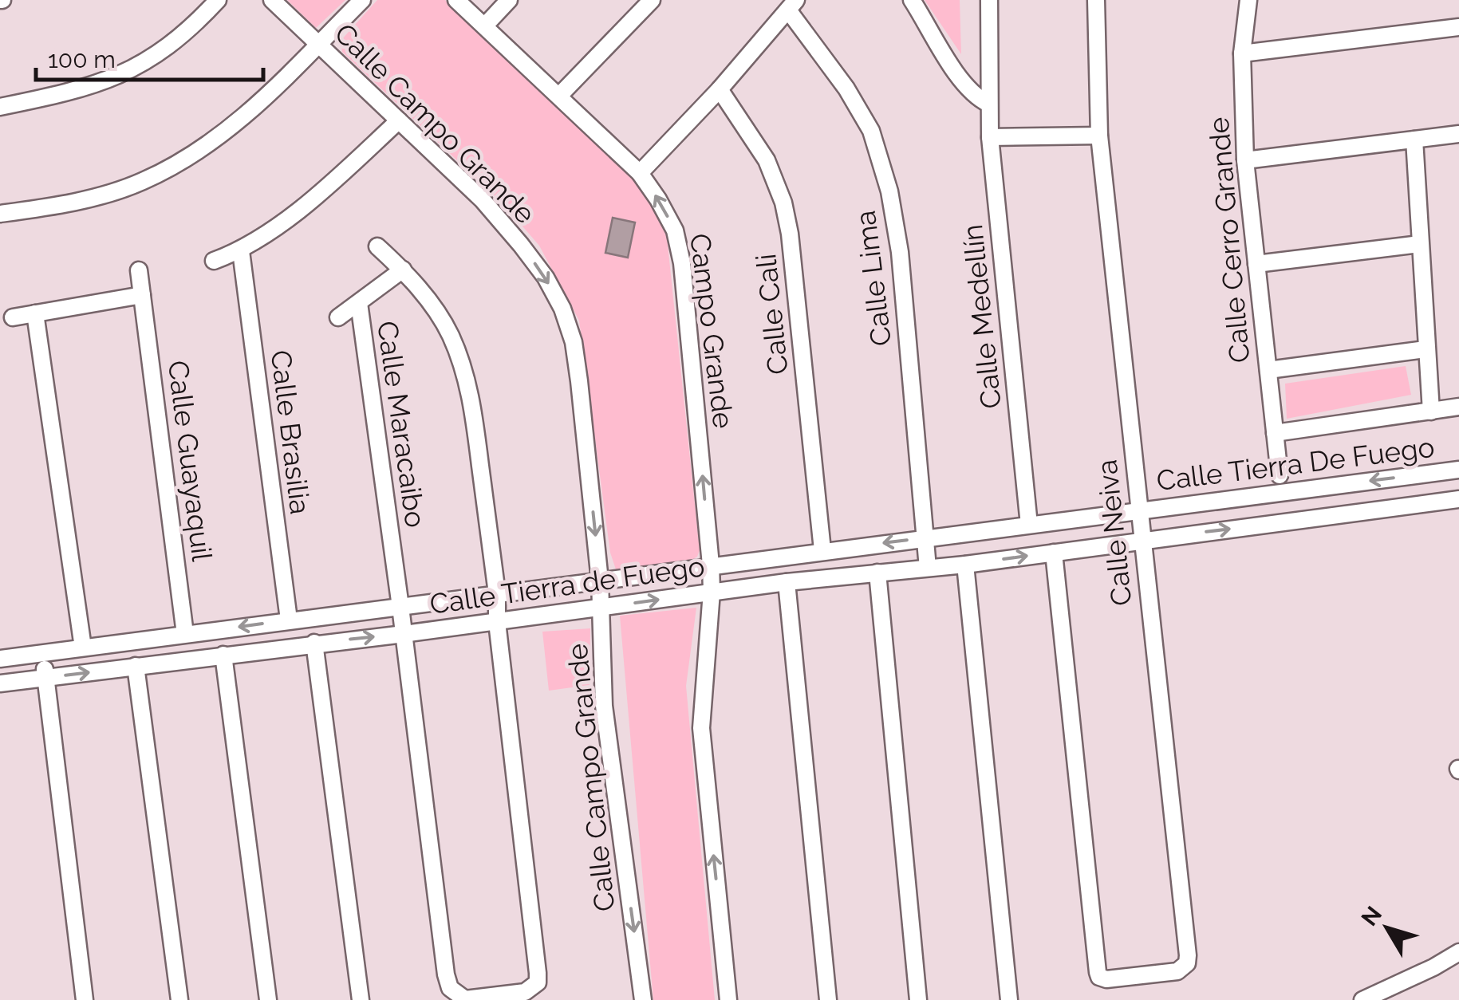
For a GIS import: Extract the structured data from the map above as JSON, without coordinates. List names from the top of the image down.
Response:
{
  "streets": {
    "street": [
      "Calle Campo Grande",
      "Calle Cerro Grande",
      "Calle Lima",
      "Calle Cali",
      "Calle Medellín",
      "Campo Grande",
      "Calle Maracaibo",
      "Calle Brasilia",
      "Calle Guayaquil",
      "Calle Tierra De Fuego",
      "Calle Neiva",
      "Calle Tierra de Fuego"
    ]
  },
  "crossings": [
    ["Calle Campo Grande", "Calle Tierra de Fuego"],
    ["Calle Lima", "Calle Tierra de Fuego"],
    ["Calle Cali", "Calle Tierra de Fuego"],
    ["Calle Medellín", "Calle Tierra de Fuego"],
    ["Campo Grande", "Calle Tierra de Fuego"],
    ["Calle Maracaibo", "Calle Tierra de Fuego"],
    ["Calle Brasilia", "Calle Tierra de Fuego"],
    ["Calle Guayaquil", "Calle Tierra de Fuego"],
    ["Calle Tierra De Fuego", "Calle Neiva"],
    ["Calle Tierra De Fuego", "Calle Tierra de Fuego"],
    ["Calle Neiva", "Calle Tierra de Fuego"]
  ],
  "one_way": ["Campo Grande"],
  "scale_bar": "100 m",
  "north": "top left"
}
